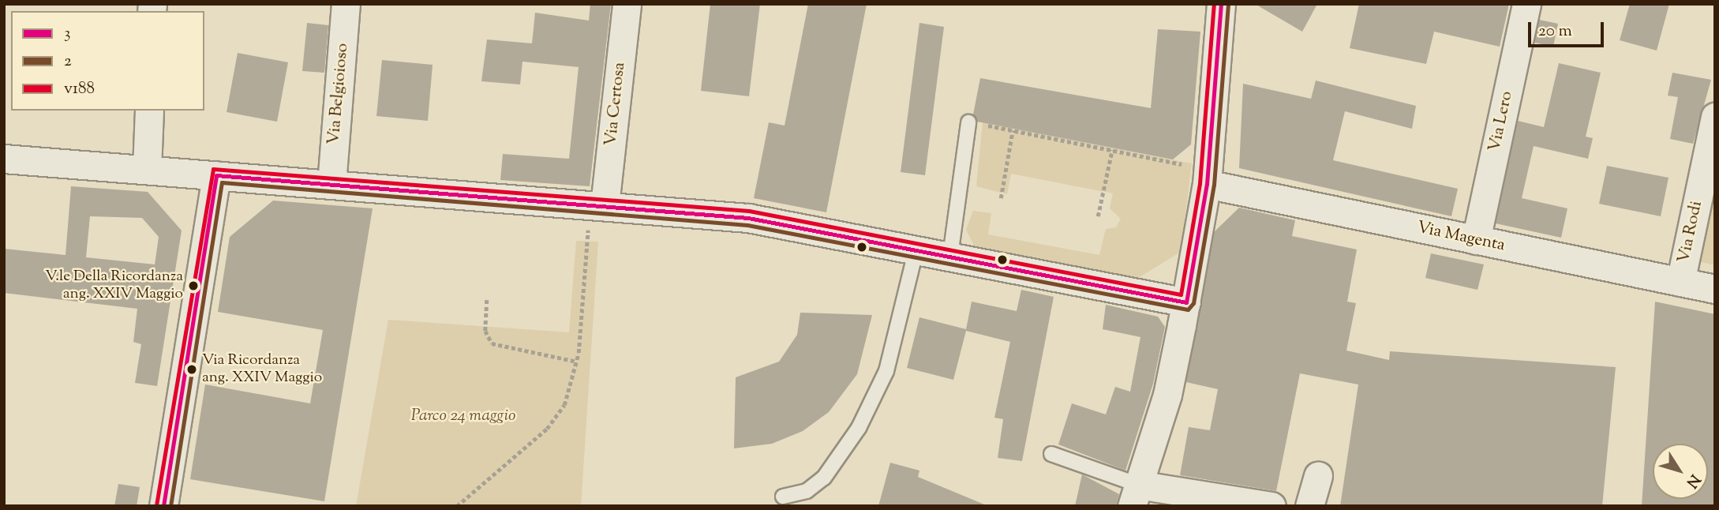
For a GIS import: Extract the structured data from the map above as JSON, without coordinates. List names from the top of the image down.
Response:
{
  "streets": {
    "street": [
      "Via Belgioioso",
      "Via Certosa",
      "Via Lero",
      "Via Rodi",
      "Via Magenta"
    ]
  },
  "crossings": [
    ["Via Lero", "Via Magenta"],
    ["Via Rodi", "Via Magenta"]
  ],
  "parks": ["Parco 24 maggio"],
  "places": ["V.le Della Ricordanza ang. XXIV Maggio", "Via Ricordanza ang. XXIV Maggio"],
  "lines": ["transit line 3", "transit line v188", "transit line 2"],
  "legend": ["3", "2", "v188"],
  "scale_bar": "20 m",
  "north": "bottom right"
}
